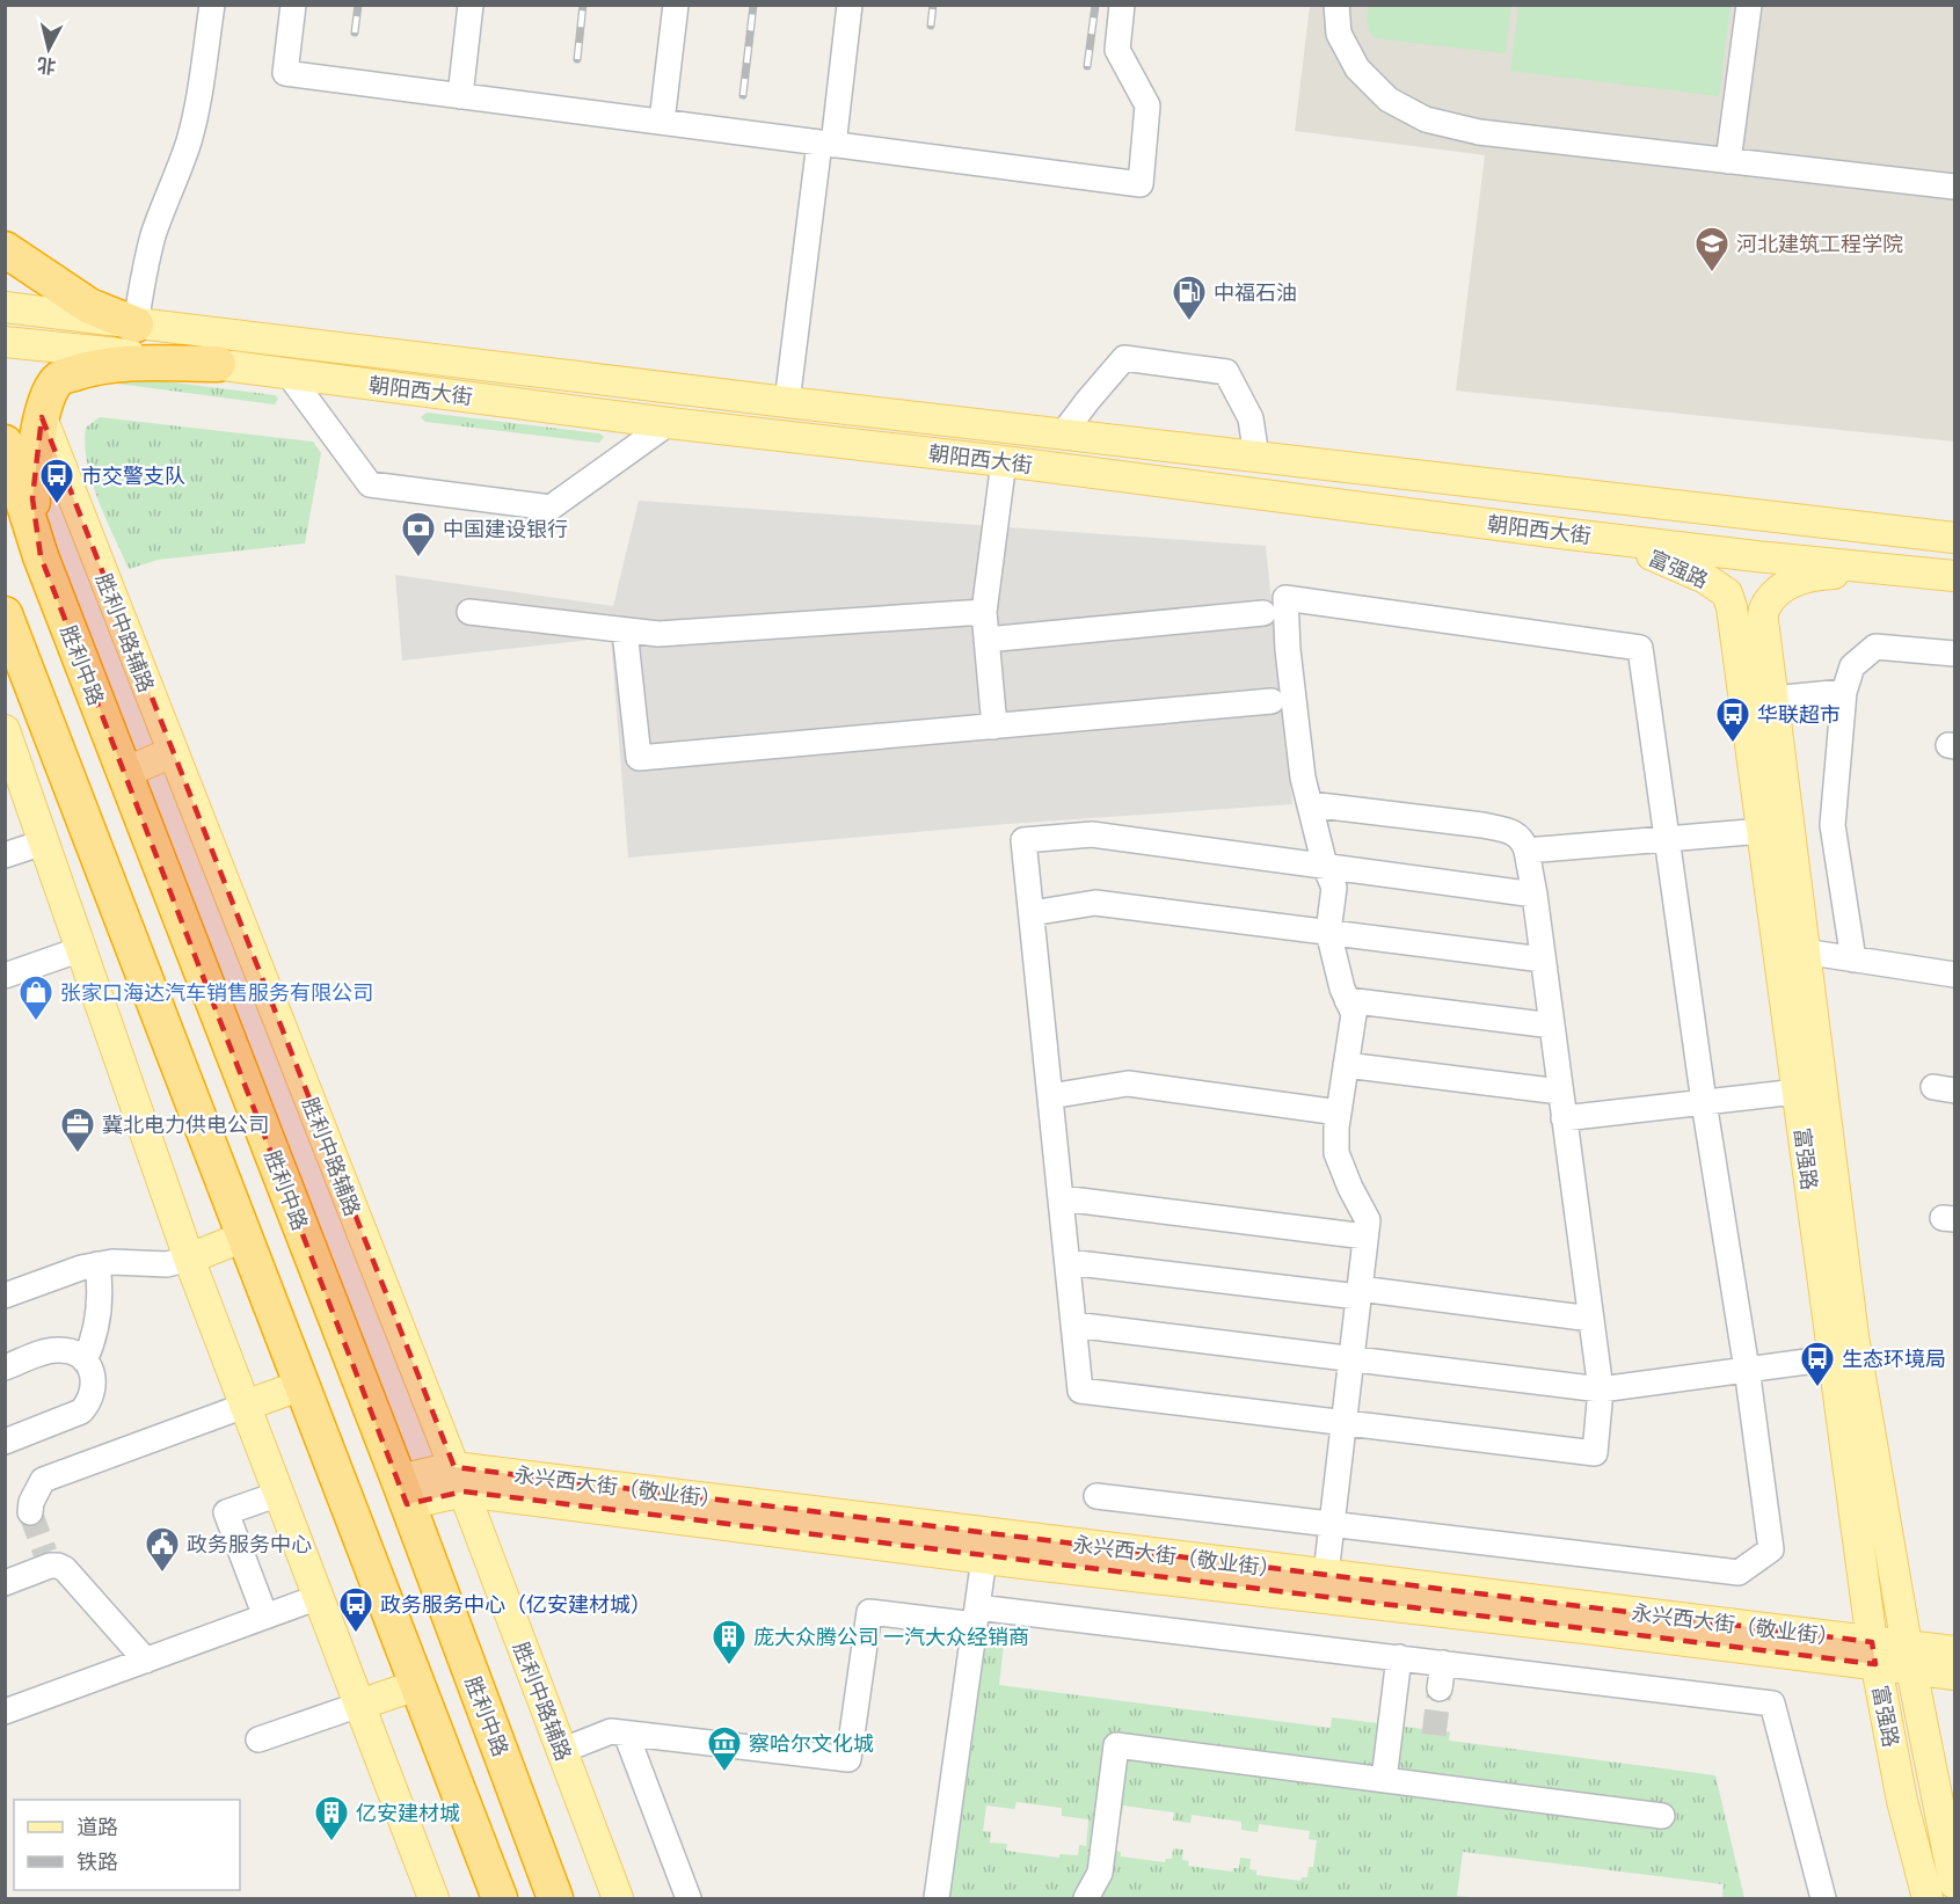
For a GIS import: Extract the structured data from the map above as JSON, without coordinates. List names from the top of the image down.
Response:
{
  "streets": {
    "highway": ["胜利中路"],
    "main road": [
      "朝阳西大街",
      "富强路",
      "胜利中路辅路",
      "永兴西大街（敬业街）"
    ]
  },
  "crossings": [
    ["朝阳西大街", "富强路"],
    ["富强路", "永兴西大街（敬业街）"],
    ["胜利中路辅路", "永兴西大街（敬业街）"],
    ["胜利中路", "永兴西大街（敬业街）"]
  ],
  "places": {
    "school or university": ["河北建筑工程学院"],
    "fuel station": ["中福石油"],
    "bus stop": [
      "市交警支队",
      "华联超市",
      "生态环境局",
      "政务服务中心（亿安建材城）"
    ],
    "bank": ["中国建设银行"],
    "shop": ["张家口海达汽车销售服务有限公司"],
    "office": ["冀北电力供电公司"],
    "public building": ["政务服务中心"],
    "building": ["庞大众腾公司 一汽大众经销商", "亿安建材城"],
    "museum": ["察哈尔文化城"]
  },
  "legend": ["道路", "铁路"],
  "north": "bottom"
}
